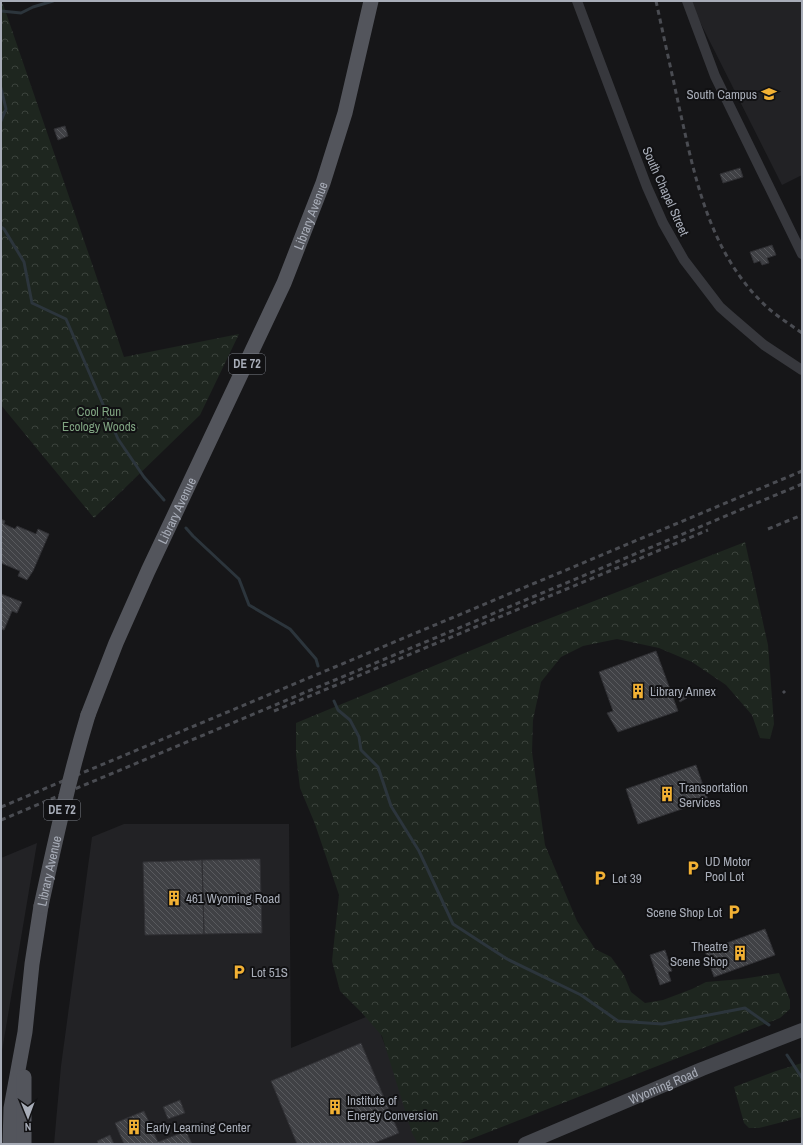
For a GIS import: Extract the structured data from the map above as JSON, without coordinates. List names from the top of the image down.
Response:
{
  "streets": {
    "main road": ["Library Avenue", "DE 72"],
    "street": ["South Chapel Street", "Wyoming Road"]
  },
  "parks": ["Cool Run Ecology Woods"],
  "places": {
    "school or university": ["South Campus"],
    "building": [
      "Library Annex",
      "Transportation Services",
      "461 Wyoming Road",
      "Theatre Scene Shop",
      "Institute of Energy Conversion",
      "Early Learning Center"
    ],
    "parking": [
      "UD Motor Pool Lot",
      "Lot 39",
      "Scene Shop Lot",
      "Lot 51S"
    ]
  },
  "north": "bottom"
}
